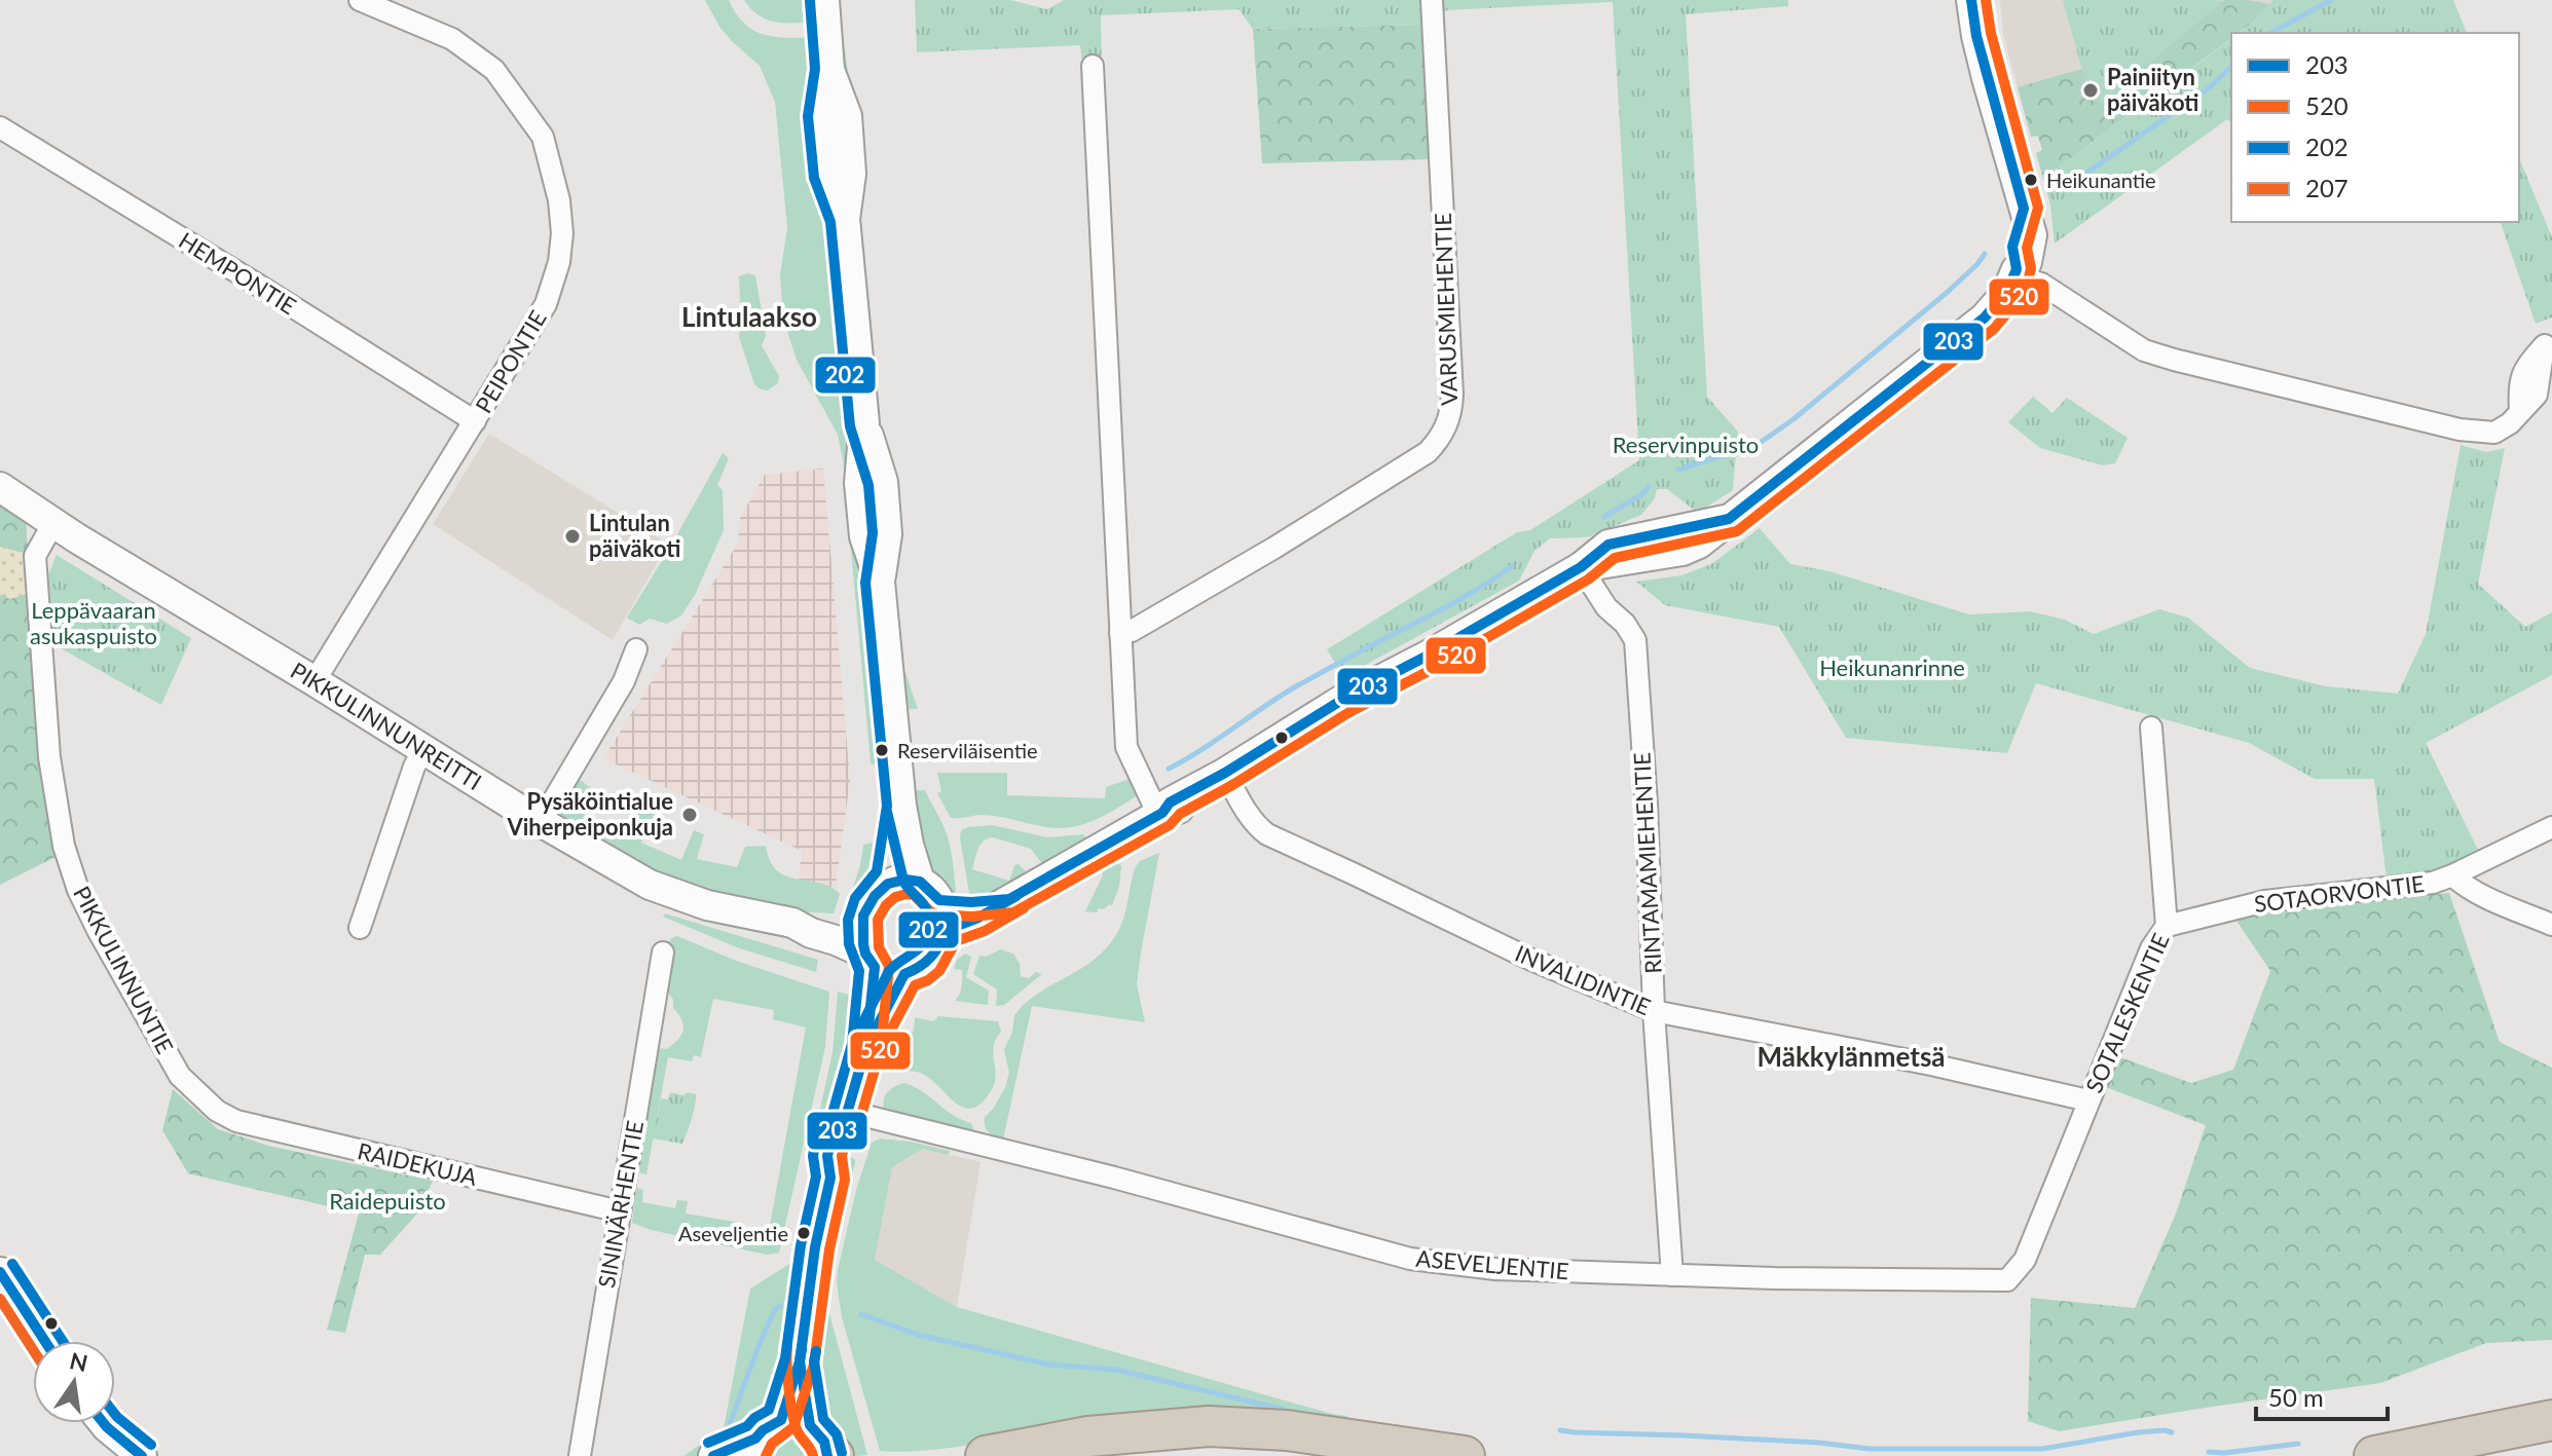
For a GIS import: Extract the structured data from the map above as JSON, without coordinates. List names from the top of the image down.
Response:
{
  "streets": {
    "street": [
      "HEMPONTIE",
      "VARUSMIEHENTIE",
      "PEIPONTIE",
      "PIKKULINNUNREITTI",
      "RINTAMAMIEHENTIE",
      "SOTAORVONTIE",
      "PIKKULINNUNTIE",
      "INVALIDINTIE",
      "SOTALESKENTIE",
      "RAIDEKUJA",
      "SININÄRHENTIE",
      "ASEVELJENTIE"
    ]
  },
  "crossings": [
    ["HEMPONTIE", "PEIPONTIE"],
    ["PEIPONTIE", "PIKKULINNUNREITTI"],
    ["PIKKULINNUNREITTI", "PIKKULINNUNTIE"],
    ["RINTAMAMIEHENTIE", "INVALIDINTIE"],
    ["RINTAMAMIEHENTIE", "ASEVELJENTIE"],
    ["SOTAORVONTIE", "SOTALESKENTIE"],
    ["PIKKULINNUNTIE", "RAIDEKUJA"],
    ["INVALIDINTIE", "SOTALESKENTIE"],
    ["SOTALESKENTIE", "ASEVELJENTIE"],
    ["RAIDEKUJA", "SININÄRHENTIE"]
  ],
  "districts": ["Lintulaakso", "Mäkkylänmetsä"],
  "parks": [
    "Reservinpuisto",
    "Leppävaaran asukaspuisto",
    "Heikunanrinne",
    "Raidepuisto"
  ],
  "places": [
    "Painiityn päiväkoti",
    "Heikunantie",
    "Lintulan päiväkoti",
    "Reserviläisentie",
    "Pysäköintialue Viherpeiponkuja",
    "Aseveljentie"
  ],
  "lines": [
    "transit line 203",
    "transit line 520",
    "transit line 202",
    "transit line 207"
  ],
  "legend": [
    "203",
    "520",
    "202",
    "207"
  ],
  "scale_bar": "50 m",
  "north": "top"
}
